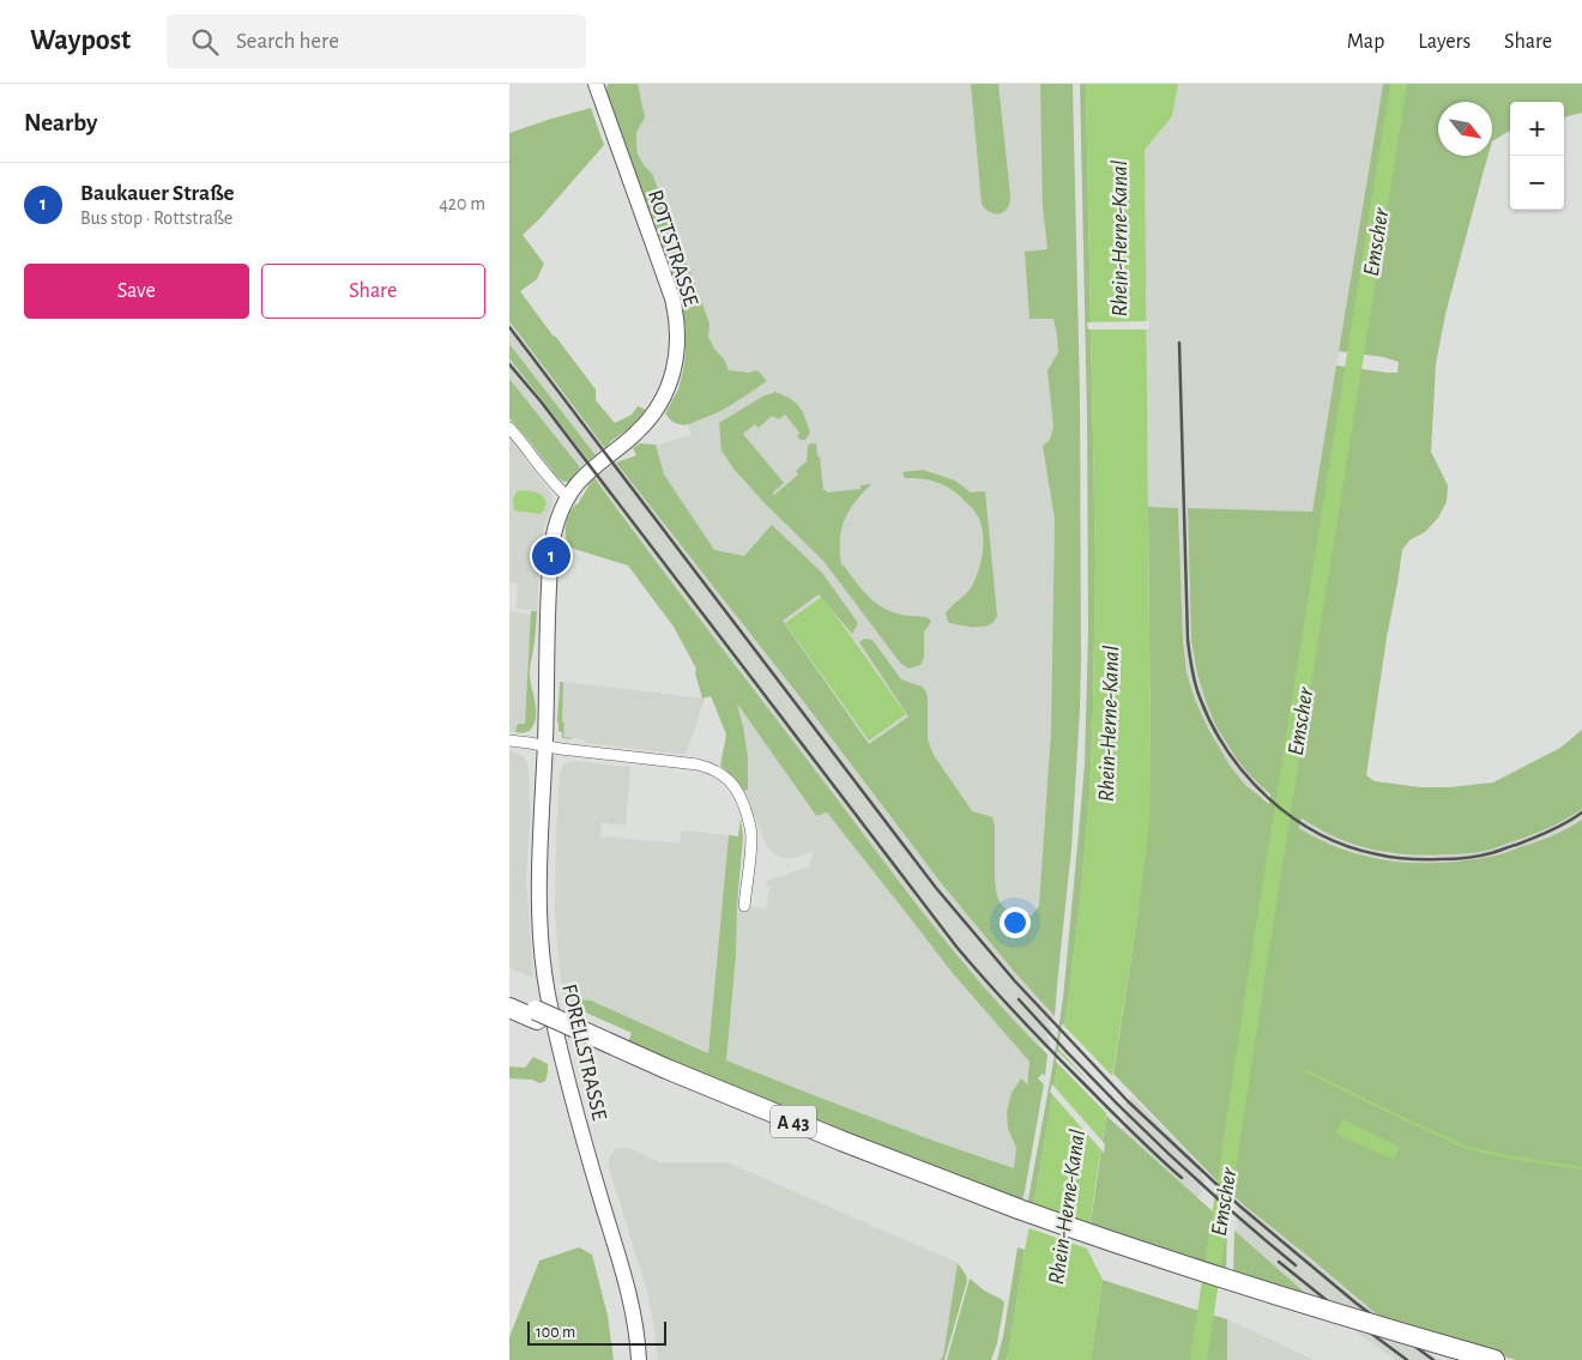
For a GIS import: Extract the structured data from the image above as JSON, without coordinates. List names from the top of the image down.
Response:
{
  "streets": {
    "highway": ["A 43"],
    "street": ["ROTTSTRASSE", "FORELLSTRASSE"]
  },
  "crossings": [
    ["ROTTSTRASSE", "FORELLSTRASSE"]
  ],
  "water": ["Rhein-Herne-Kanal", "Emscher"],
  "scale_bar": "100 m",
  "north": "bottom right",
  "page": {
    "header": "Waypost",
    "search": "Search here",
    "nav": ["Map", "Layers", "Share"],
    "heading": "Nearby",
    "map_buttons": ["+", "−"],
    "list": [
      {
        "mark": "1",
        "name": "Baukauer Straße",
        "note": "Bus stop · Rottstraße",
        "value": "420 m"
      }
    ],
    "buttons": ["Save", "Share"],
    "pins": "1",
    "scale": "100 m"
  }
}
